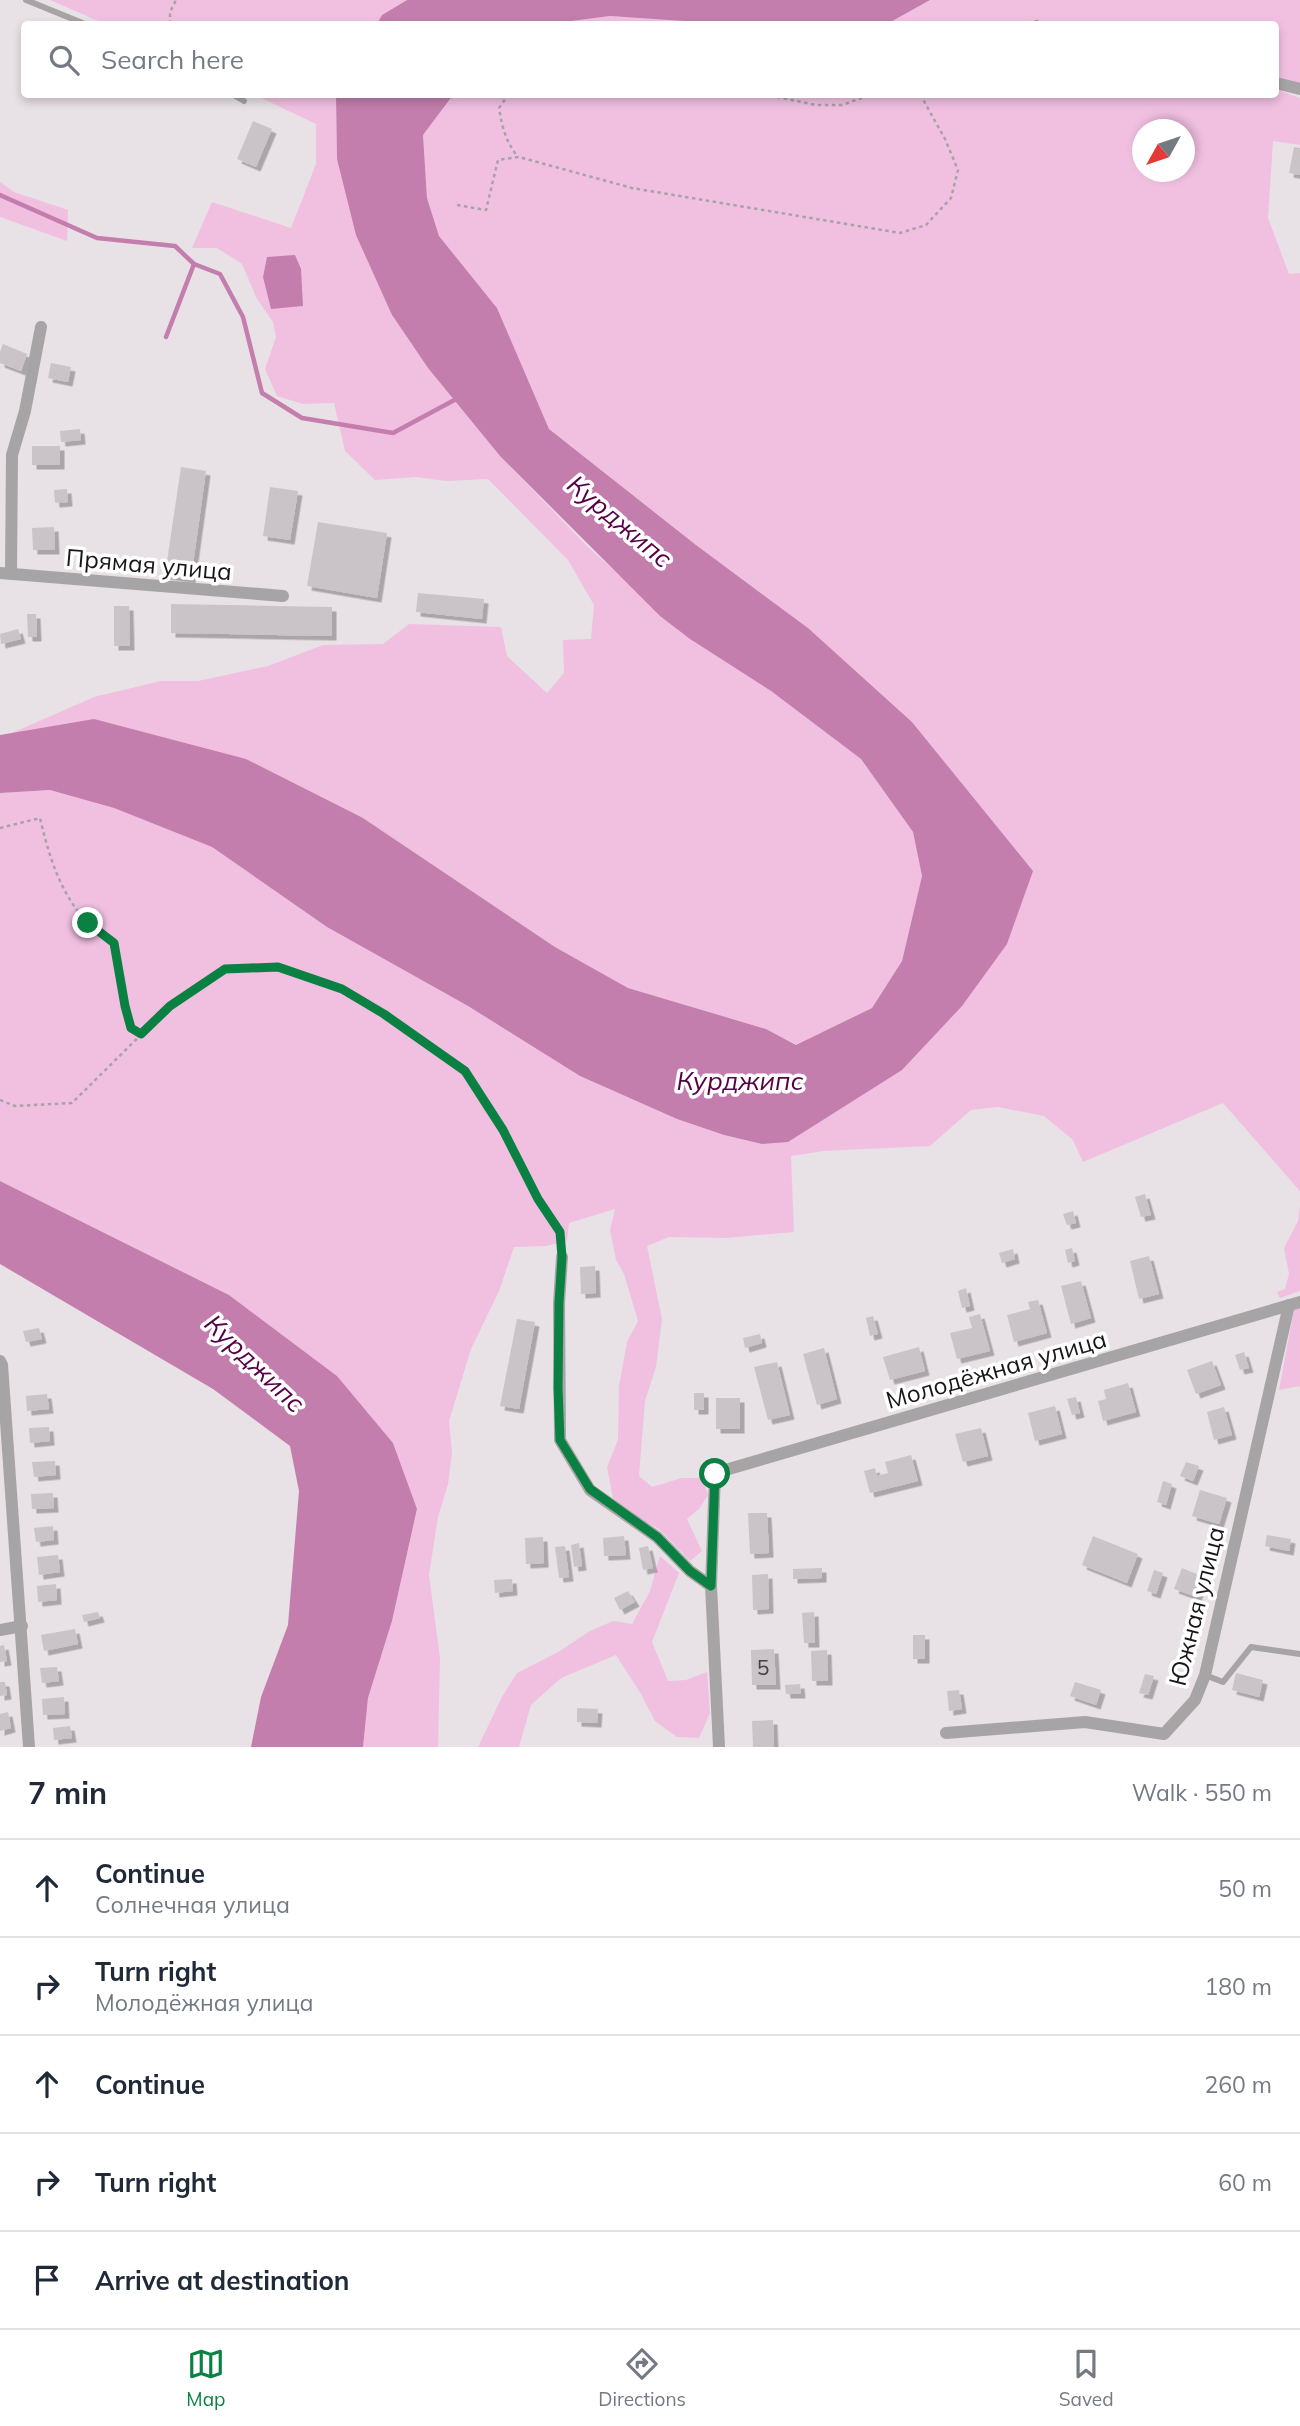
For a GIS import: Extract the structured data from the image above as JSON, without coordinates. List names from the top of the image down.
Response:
{
  "streets": {
    "street": ["Прямая улица", "Молодёжная улица", "Южная улица"]
  },
  "crossings": [
    ["Молодёжная улица", "Южная улица"]
  ],
  "water": ["Курджипс"],
  "house_numbers": ["5"],
  "north": "bottom left",
  "page": {
    "search": "Search here",
    "heading": ["7 min", "Walk · 550 m"],
    "list": [
      ["Continue", "Солнечная улица", "50 m"],
      ["Turn right", "Молодёжная улица", "180 m"],
      ["Continue", "260 m"],
      ["Turn right", "60 m"],
      "Arrive at destination"
    ],
    "nav": ["Map", "Directions", "Saved"]
  }
}
